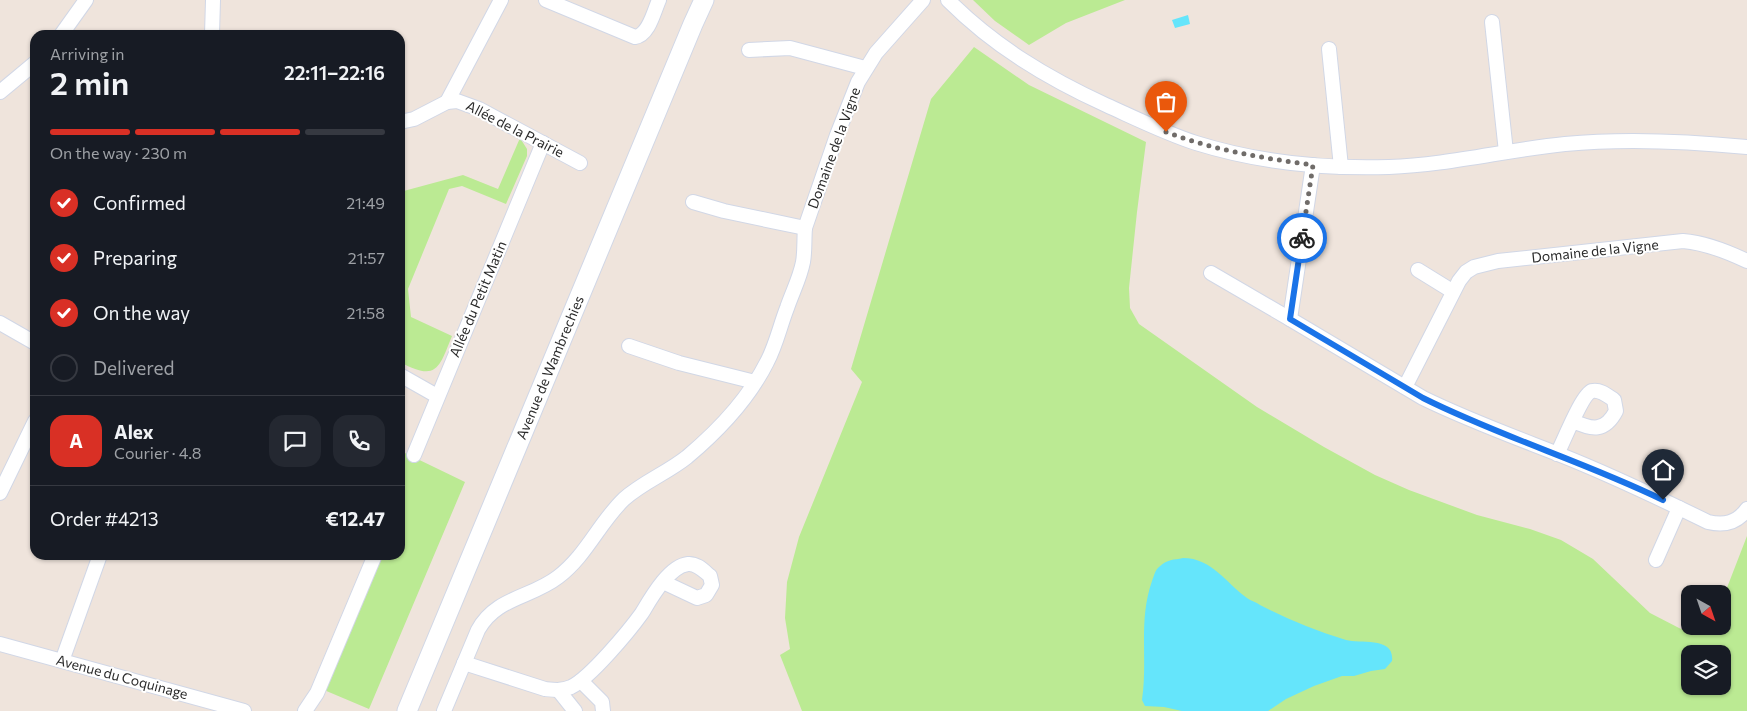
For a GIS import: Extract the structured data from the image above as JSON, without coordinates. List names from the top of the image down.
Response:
{
  "streets": {
    "main road": ["Avenue de Wambrechies"],
    "street": [
      "Allée de la Prairie",
      "Domaine de la Vigne",
      "Allée du Petit Matin",
      "Avenue du Coquinage"
    ]
  },
  "crossings": [
    ["Allée de la Prairie", "Allée du Petit Matin"]
  ],
  "north": "bottom right",
  "page": {
    "heading": ["2 min", "Arriving in", "22:11–22:16"],
    "panel": [
      "Alex",
      "Courier · 4.8",
      "Order #4213",
      "€12.47"
    ],
    "bar": "On the way · 230 m",
    "list": [
      ["Confirmed", "21:49"],
      ["Preparing", "21:57"],
      ["On the way", "21:58"],
      "Delivered"
    ],
    "round": "A"
  }
}
